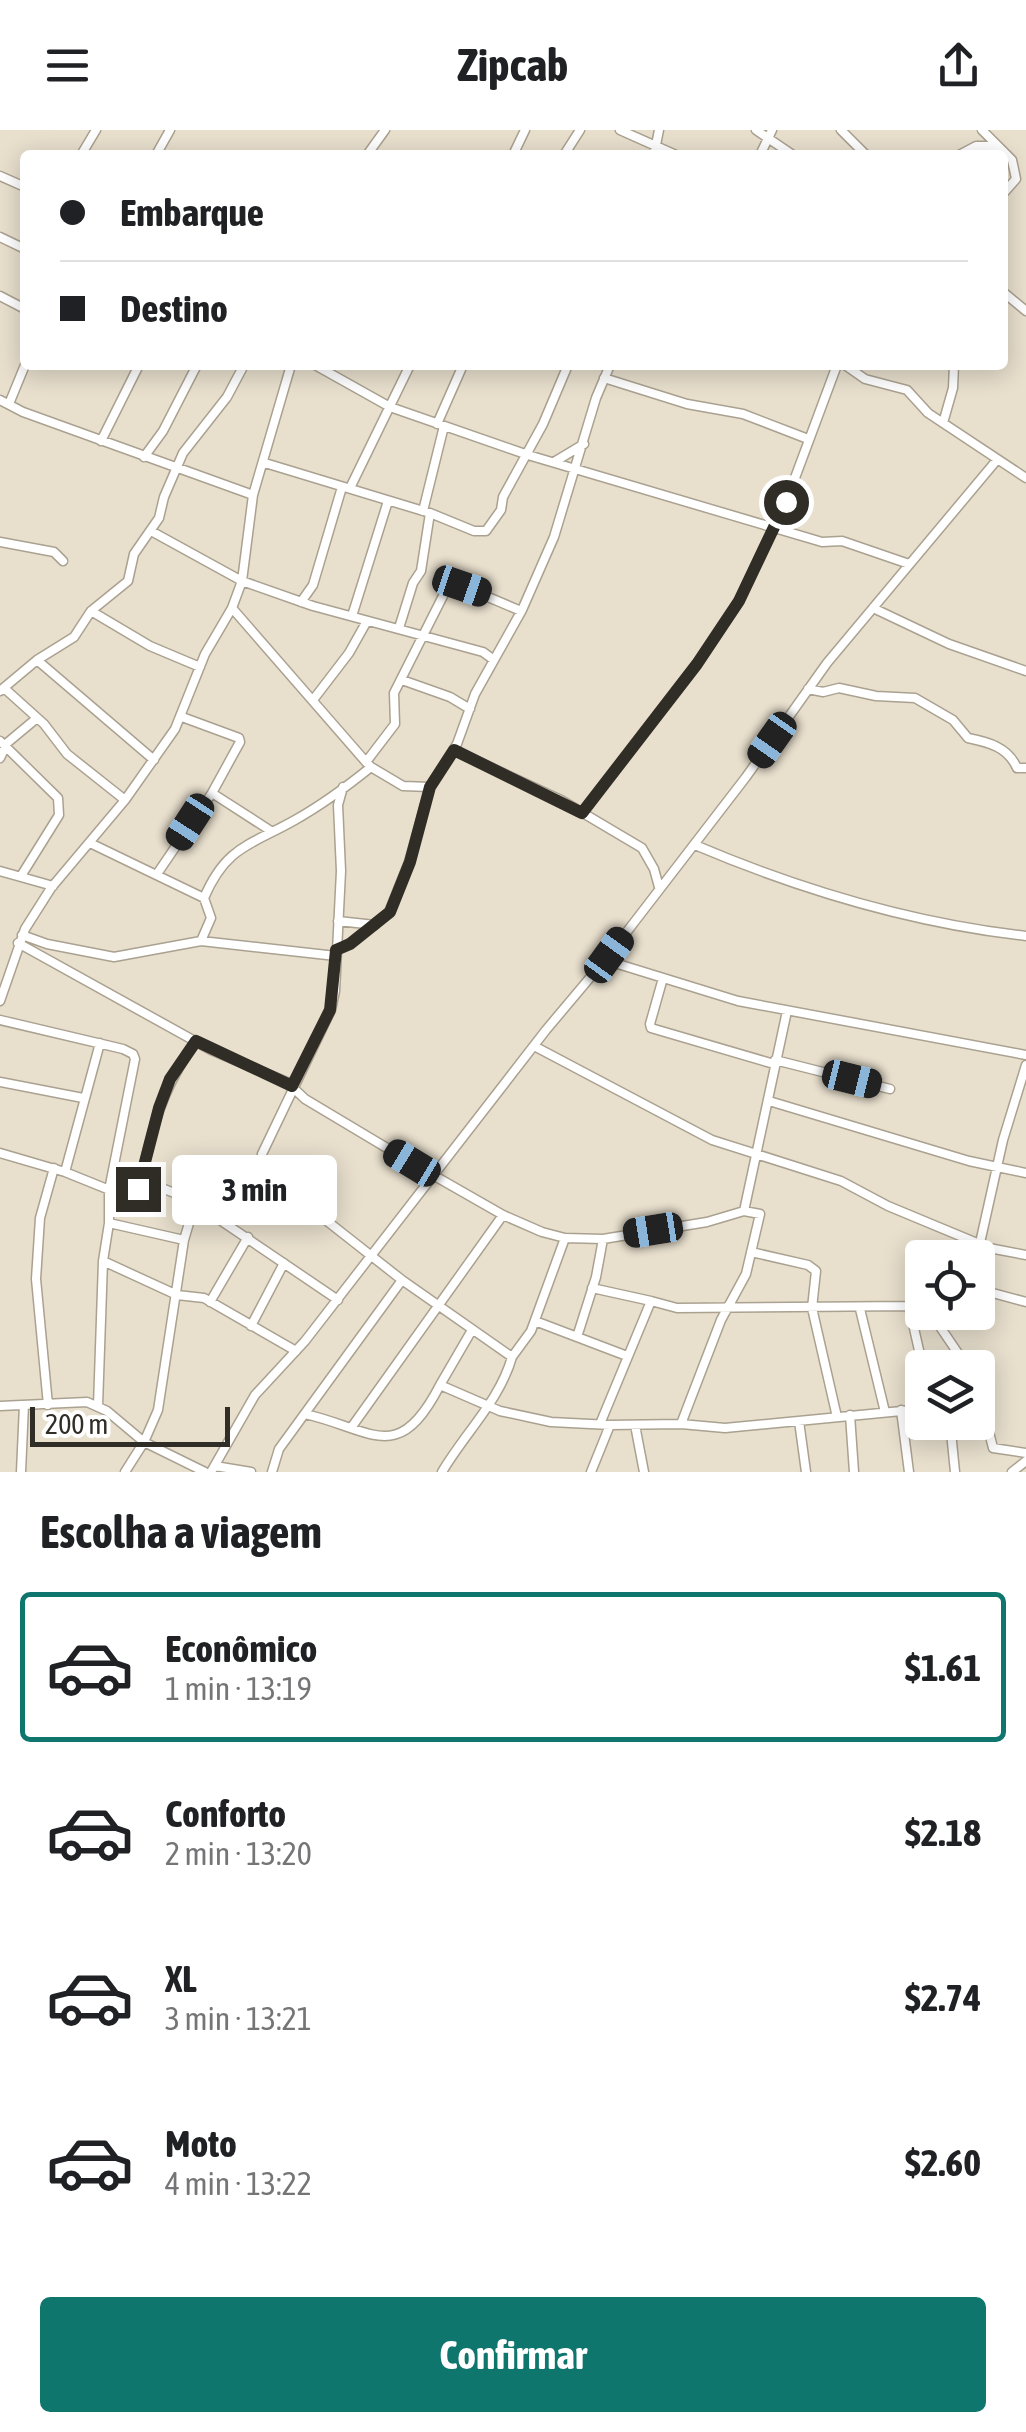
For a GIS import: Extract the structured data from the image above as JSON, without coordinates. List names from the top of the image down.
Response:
{
  "scale_bar": "200 m",
  "page": {
    "header": "Zipcab",
    "banner": ["Embarque", "Destino"],
    "bubble": "3 min",
    "scale": "200 m",
    "heading": "Escolha a viagem",
    "list": [
      {
        "name": "Econômico",
        "note": "1 min · 13:19",
        "value": "$1.61"
      },
      {
        "name": "Conforto",
        "note": "2 min · 13:20",
        "value": "$2.18"
      },
      {
        "name": "XL",
        "note": "3 min · 13:21",
        "value": "$2.74"
      },
      {
        "name": "Moto",
        "note": "4 min · 13:22",
        "value": "$2.60"
      }
    ],
    "buttons": "Confirmar"
  }
}
